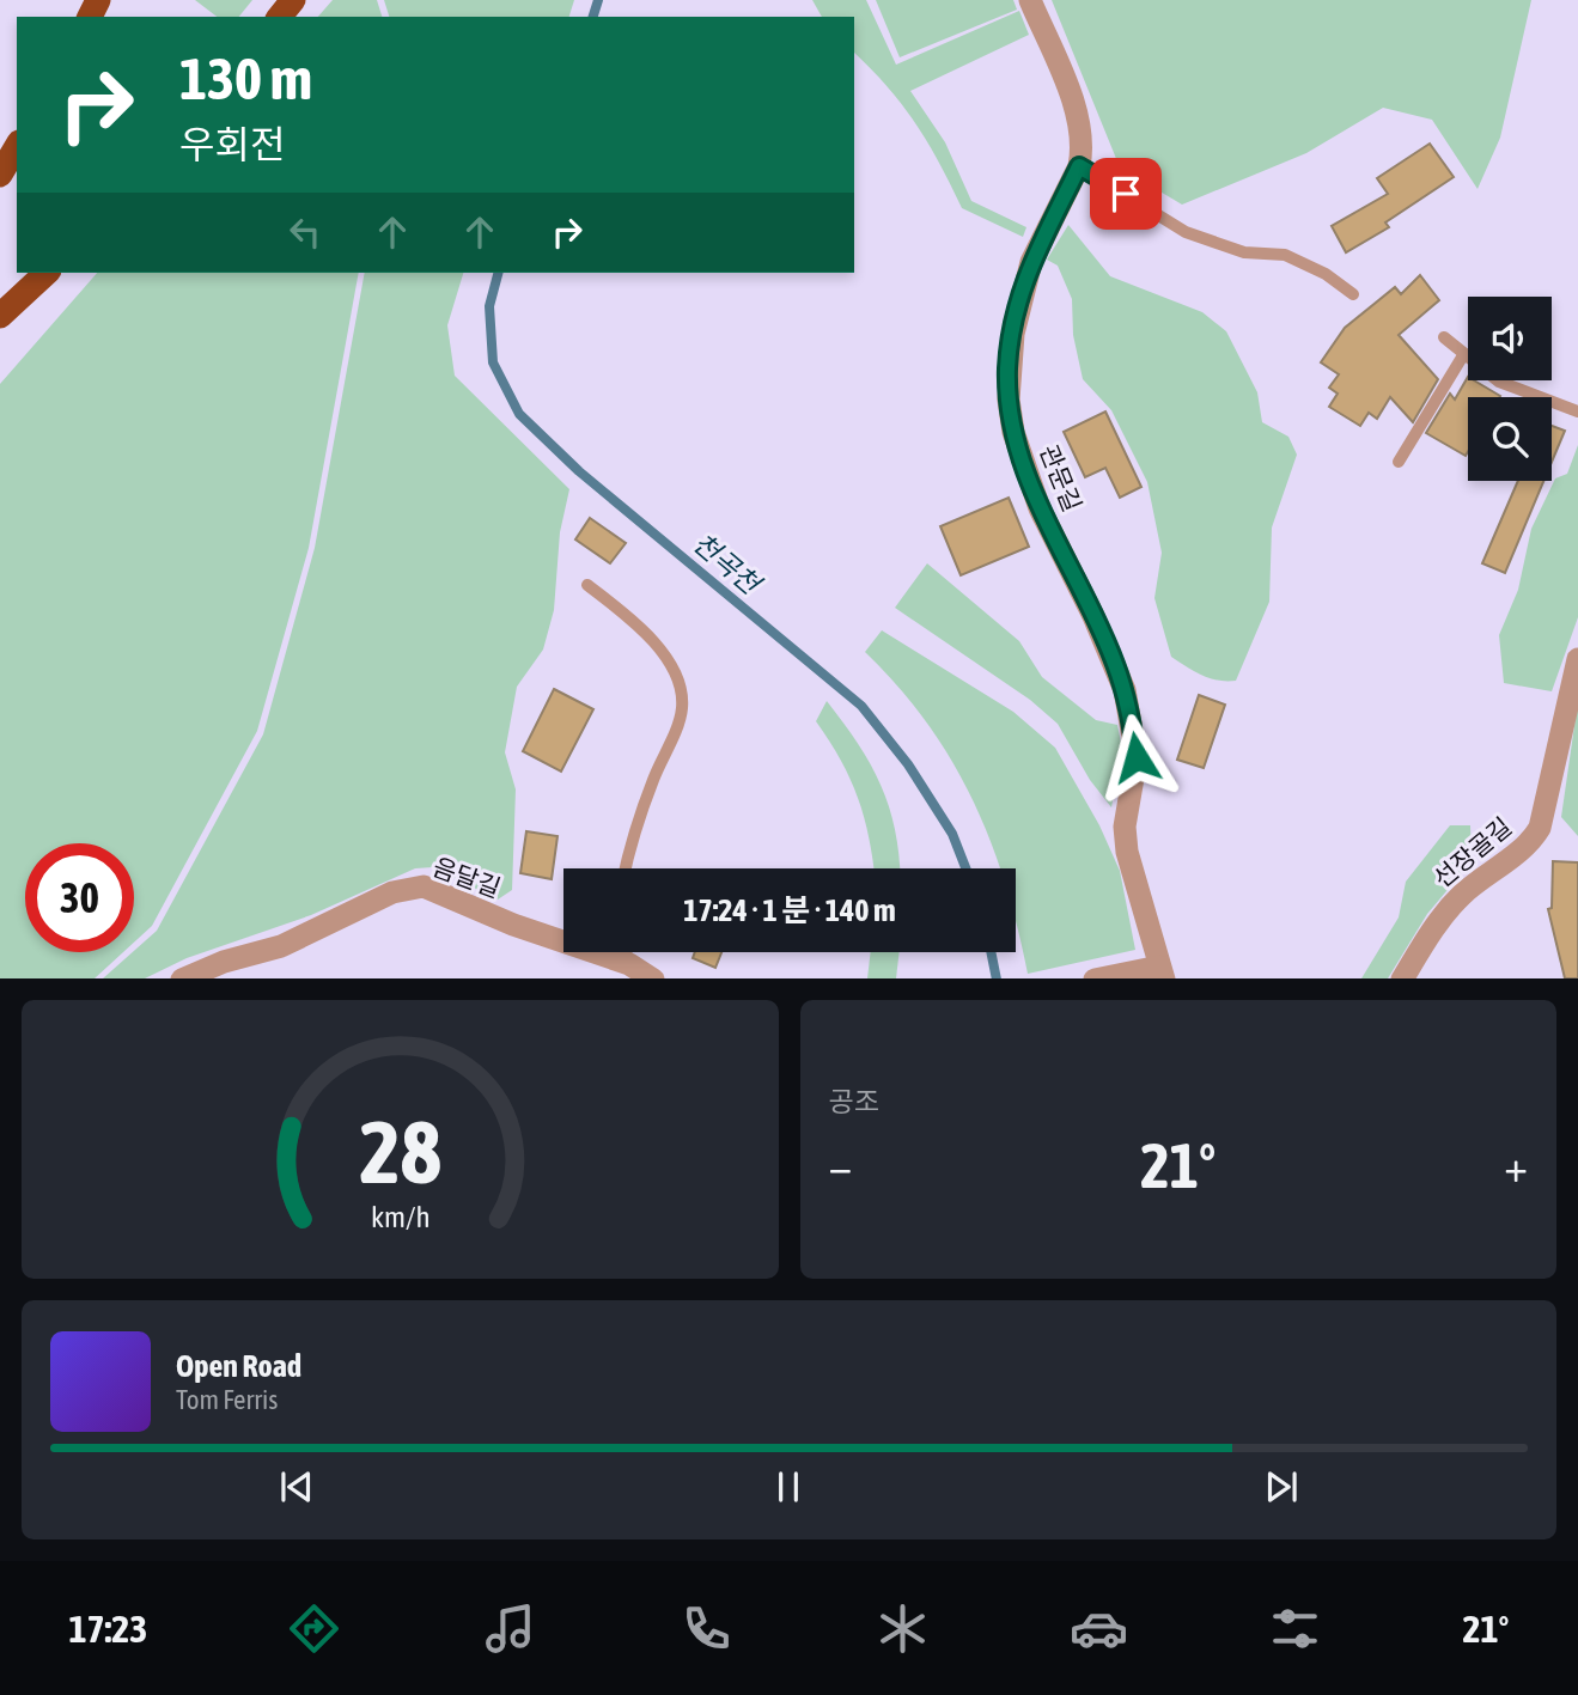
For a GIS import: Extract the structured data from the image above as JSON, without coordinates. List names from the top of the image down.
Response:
{
  "streets": {
    "street": ["관문길", "선장골길", "음달길"]
  },
  "water": ["천곡천"],
  "page": {
    "turn": ["130 m", "우회전"],
    "limit": "30",
    "trip": "17:24 · 1 분 · 140 m",
    "tile": "공조",
    "heat": ["−", "21°", "+"],
    "song": ["Open Road", "Tom Ferris"],
    "tabs": ["17:23", "21°"],
    "gauge": ["28", "km/h"]
  }
}
